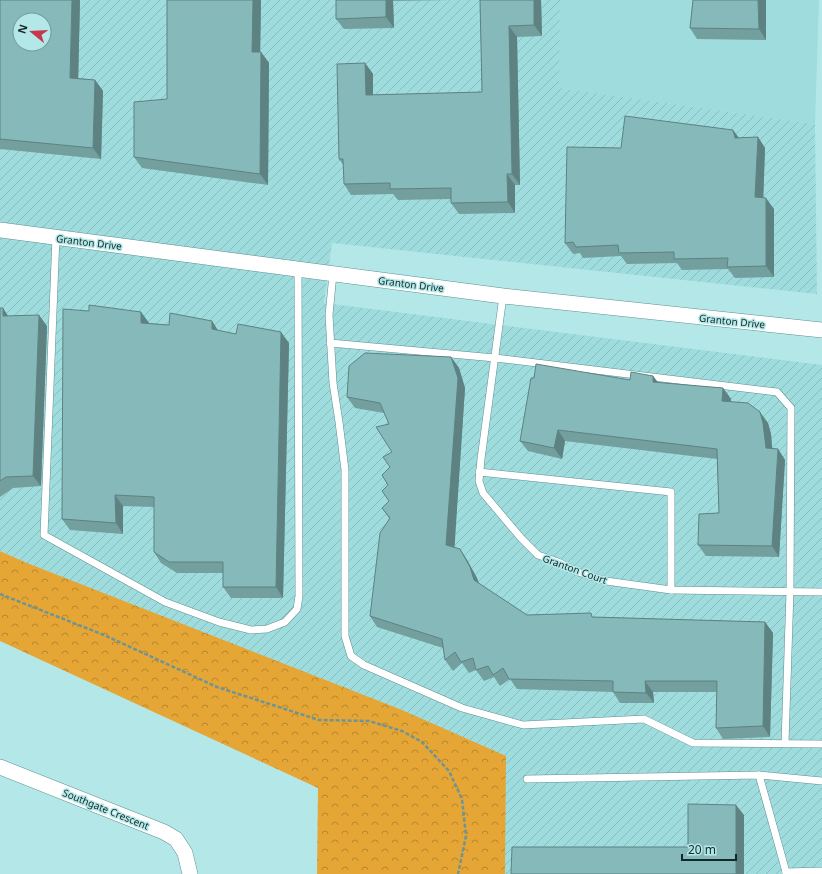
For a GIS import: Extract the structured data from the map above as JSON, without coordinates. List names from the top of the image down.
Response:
{
  "streets": {
    "street": ["Granton Drive", "Southgate Crescent"],
    "lane": ["Granton Court"]
  },
  "crossings": [
    ["Granton Drive", "Granton Court"]
  ],
  "scale_bar": "20 m",
  "north": "left"
}
